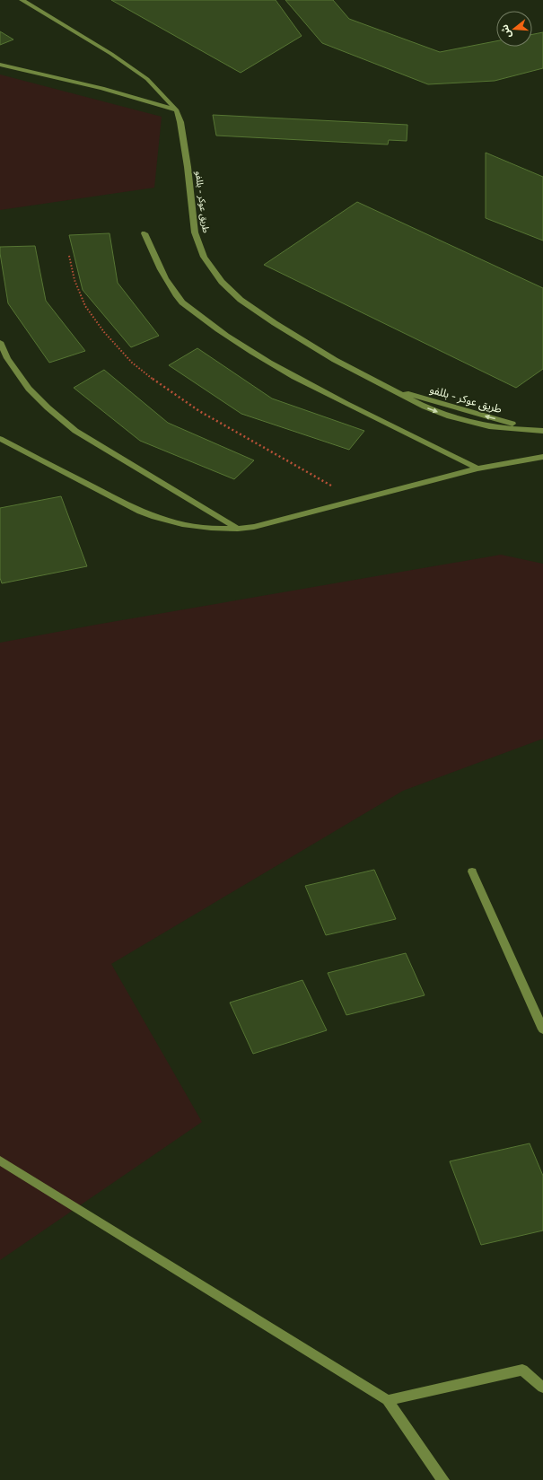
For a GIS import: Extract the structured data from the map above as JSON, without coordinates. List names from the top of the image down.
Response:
{
  "streets": {
    "street": ["طريق عوكر - بللفو"]
  },
  "north": "left"
}
